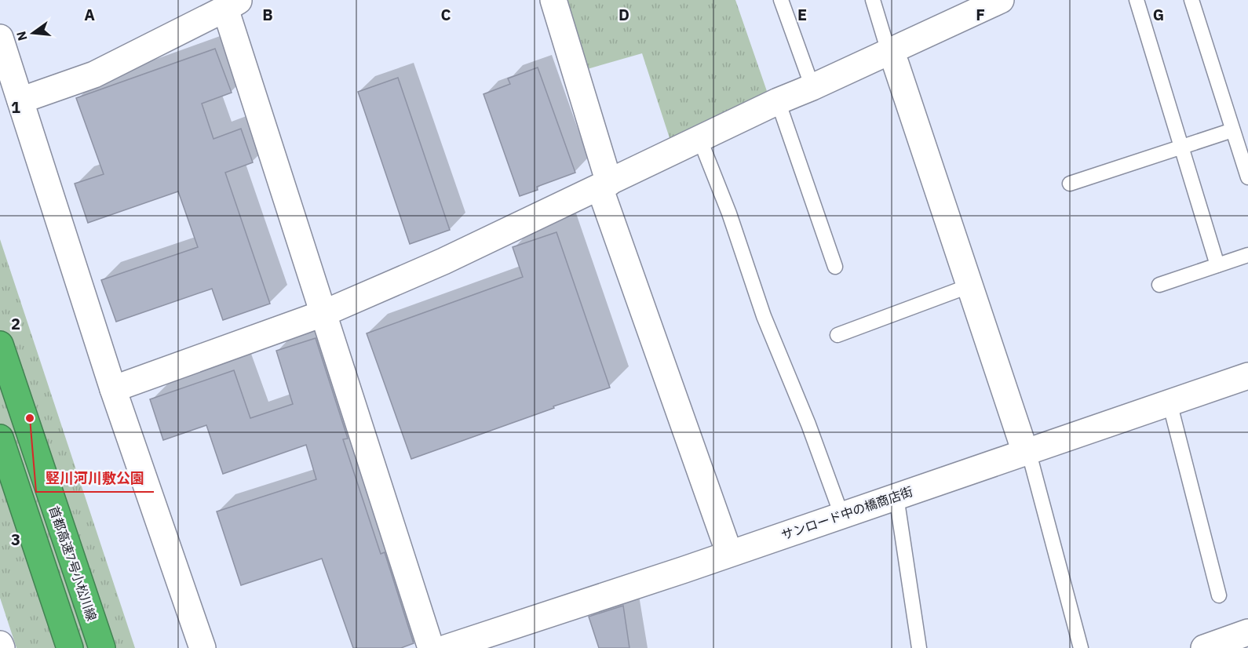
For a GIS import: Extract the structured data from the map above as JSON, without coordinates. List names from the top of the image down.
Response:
{
  "streets": {
    "highway": ["首都高速7号小松川線"],
    "street": ["サンロード中の橋商店街"]
  },
  "places": ["竪川河川敷公園"],
  "north": "left",
  "grid": {
    "columns": [
      "A",
      "B",
      "C",
      "D",
      "E",
      "F",
      "G"
    ],
    "rows": ["1", "2", "3"]
  }
}
